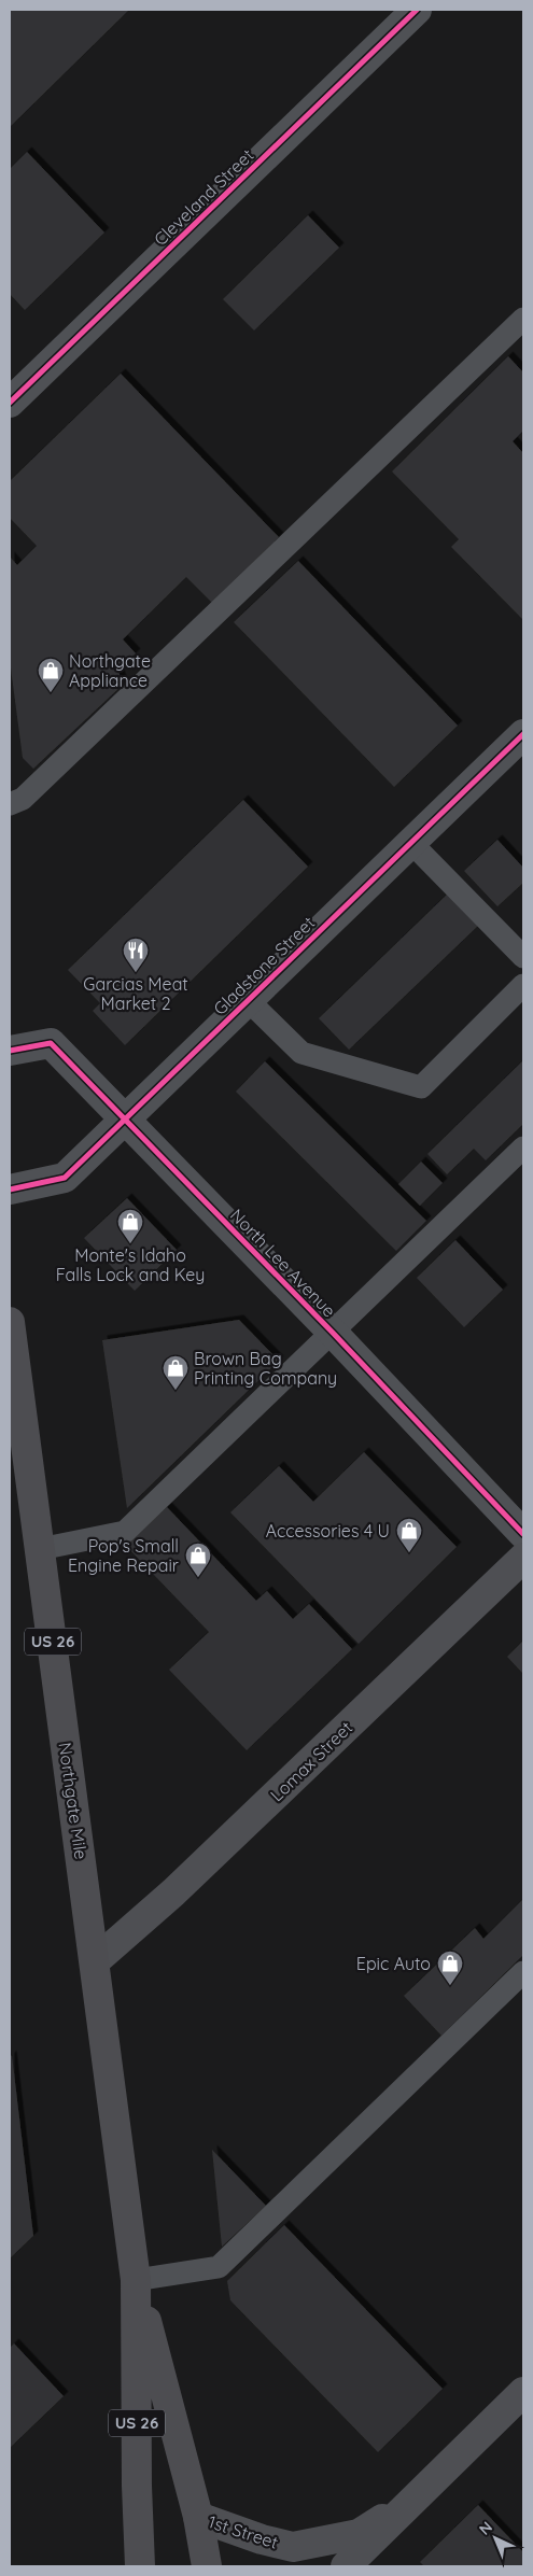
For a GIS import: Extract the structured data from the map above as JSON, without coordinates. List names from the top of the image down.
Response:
{
  "streets": {
    "highway": ["US 26", "Northgate Mile"],
    "main road": ["Lomax Street", "1st Street"],
    "street": ["Cleveland Street", "Gladstone Street", "North Lee Avenue"]
  },
  "crossings": [
    ["Gladstone Street", "North Lee Avenue"],
    ["Lomax Street", "Northgate Mile"],
    ["Northgate Mile", "1st Street"]
  ],
  "places": {
    "shop": [
      "Northgate Appliance",
      "Monte's Idaho Falls Lock and Key",
      "Brown Bag Printing Company",
      "Accessories 4 U",
      "Pop's Small Engine Repair",
      "Epic Auto"
    ],
    "restaurant": ["Garcias Meat Market 2"]
  },
  "north": "top left"
}
